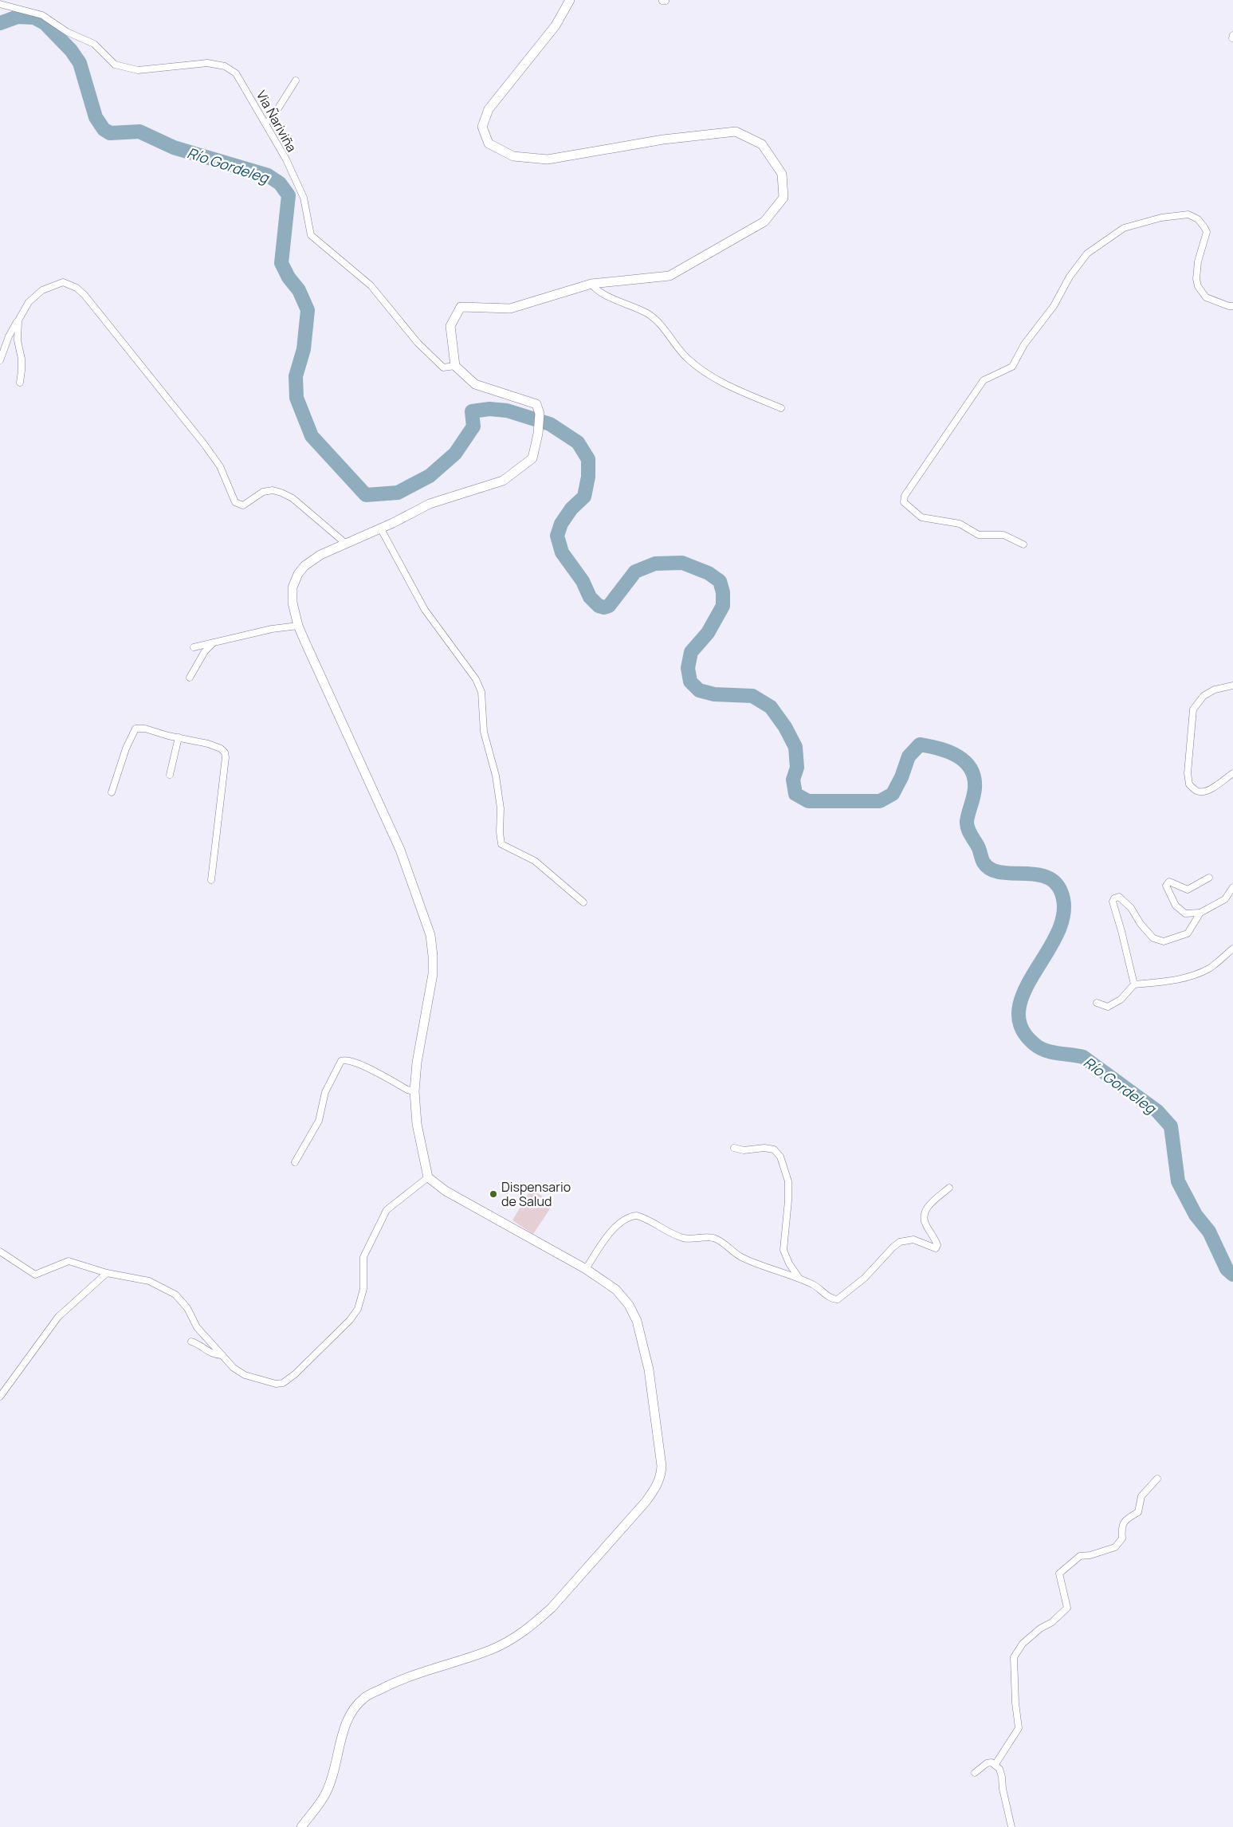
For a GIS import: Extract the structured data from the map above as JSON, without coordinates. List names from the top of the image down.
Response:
{
  "streets": {
    "street": ["Via Ñariviña"]
  },
  "water": ["Río Gordeleg"],
  "places": ["Dispensario de Salud"]
}
